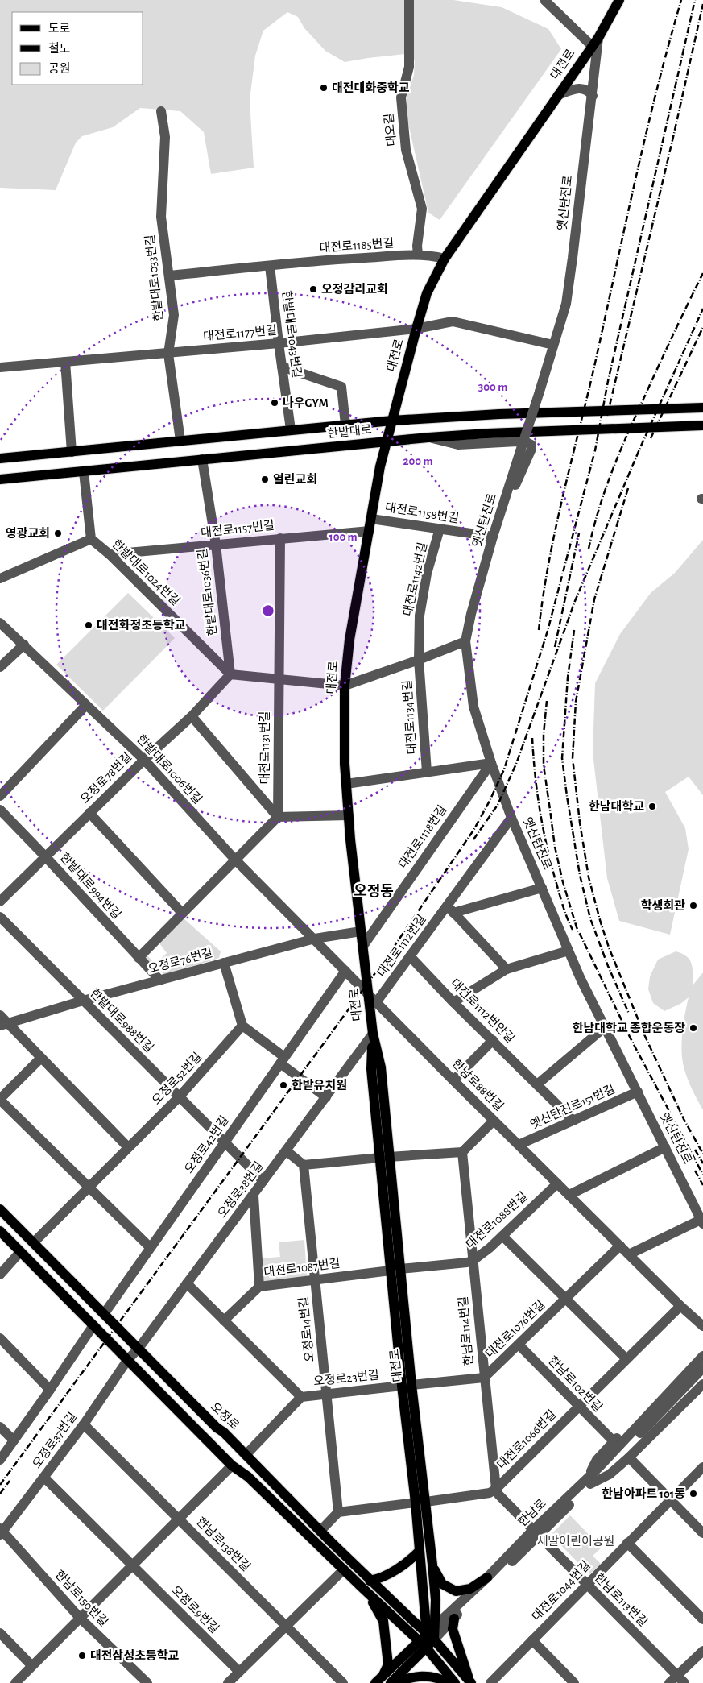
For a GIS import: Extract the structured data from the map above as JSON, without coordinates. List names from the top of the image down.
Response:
{
  "streets": {
    "main road": [
      "대전로",
      "한밭대로",
      "오정로",
      "한남로"
    ],
    "street": [
      "대오길",
      "옛신탄진로",
      "대전로1185번길",
      "한밭대로1033번길",
      "대전로1177번길",
      "한밭대로1043번길",
      "대전로1158번길",
      "대전로1157번길",
      "한밭대로1024번길",
      "대전로1142번길",
      "한밭대로1036번길",
      "대전로1134번길",
      "대전로1131번길",
      "한밭대로1006번길",
      "오정로78번길",
      "대전로1118번길",
      "한밭대로994번길",
      "대전로1112번길",
      "오정로76번길",
      "대전로1112번안길",
      "한밭대로988번길",
      "오정로52번길",
      "한남로88번길",
      "옛신탄진로151번길",
      "오정로42번길",
      "오정로38번길",
      "대전로1088번길",
      "대전로1087번길",
      "오정로14번길",
      "대전로1076번길",
      "한남로114번길",
      "오정로23번길",
      "한남로102번길",
      "대전로1066번길",
      "오정로37번길",
      "한남로138번길",
      "대전로1044번길",
      "한남로150번길",
      "한남로113번길",
      "오정로9번길"
    ]
  },
  "crossings": [
    ["대전로", "옛신탄진로"],
    ["대전로", "대전로1185번길"],
    ["대전로", "대전로1177번길"],
    ["대전로", "한밭대로"],
    ["대전로", "대전로1158번길"],
    ["대전로", "대전로1157번길"],
    ["대전로", "대전로1118번길"],
    ["대전로", "오정로76번길"],
    ["대전로", "한남로88번길"],
    ["대전로", "오정로38번길"],
    ["대전로", "대전로1088번길"],
    ["대전로", "대전로1087번길"],
    ["대전로", "오정로23번길"],
    ["대전로", "오정로"],
    ["대전로", "대전로1066번길"],
    ["대전로", "한남로"],
    ["대오길", "대전로1185번길"],
    ["옛신탄진로", "대전로1158번길"],
    ["옛신탄진로", "대전로1118번길"],
    ["옛신탄진로", "대전로1112번길"],
    ["옛신탄진로", "옛신탄진로151번길"],
    ["대전로1185번길", "한밭대로1033번길"],
    ["대전로1185번길", "한밭대로1043번길"],
    ["한밭대로1033번길", "대전로1177번길"],
    ["한밭대로1033번길", "한밭대로"],
    ["대전로1177번길", "한밭대로1043번길"],
    ["한밭대로1043번길", "한밭대로"],
    ["한밭대로", "한밭대로1036번길"],
    ["대전로1158번길", "대전로1142번길"],
    ["대전로1157번길", "한밭대로1024번길"],
    ["대전로1157번길", "한밭대로1036번길"],
    ["한밭대로1024번길", "한밭대로1036번길"],
    ["한밭대로1024번길", "오정로78번길"],
    ["대전로1142번길", "대전로1134번길"],
    ["한밭대로1036번길", "오정로78번길"],
    ["대전로1131번길", "오정로78번길"],
    ["한밭대로1006번길", "오정로78번길"],
    ["한밭대로1006번길", "오정로76번길"],
    ["한밭대로1006번길", "한남로88번길"],
    ["한밭대로1006번길", "오정로42번길"],
    ["오정로78번길", "한밭대로994번길"],
    ["한밭대로994번길", "오정로76번길"],
    ["대전로1112번길", "대전로1112번안길"],
    ["대전로1112번길", "한남로88번길"],
    ["오정로76번길", "한밭대로988번길"],
    ["대전로1112번안길", "옛신탄진로151번길"],
    ["한밭대로988번길", "오정로52번길"],
    ["한밭대로988번길", "오정로42번길"],
    ["한밭대로988번길", "오정로38번길"],
    ["오정로52번길", "오정로"],
    ["한남로88번길", "옛신탄진로151번길"],
    ["한남로88번길", "오정로42번길"],
    ["한남로88번길", "대전로1088번길"],
    ["한남로88번길", "대전로1076번길"],
    ["한남로88번길", "대전로1066번길"],
    ["오정로42번길", "오정로"],
    ["오정로38번길", "대전로1087번길"],
    ["오정로38번길", "오정로"],
    ["오정로38번길", "오정로37번길"],
    ["대전로1088번길", "대전로1087번길"],
    ["대전로1088번길", "한남로114번길"],
    ["대전로1087번길", "오정로14번길"],
    ["오정로14번길", "오정로23번길"],
    ["대전로1076번길", "한남로114번길"],
    ["대전로1076번길", "한남로102번길"],
    ["한남로114번길", "대전로1066번길"],
    ["오정로23번길", "오정로"],
    ["한남로102번길", "대전로1066번길"],
    ["오정로", "한남로"],
    ["오정로37번길", "한남로138번길"],
    ["오정로37번길", "한남로150번길"],
    ["한남로", "한남로113번길"],
    ["대전로1044번길", "한남로113번길"]
  ],
  "districts": ["오정동"],
  "parks": ["새말어린이공원"],
  "places": [
    "대전대화중학교",
    "오정감리교회",
    "나우GYM",
    "열린교회",
    "영광교회",
    "대전화정초등학교",
    "한남대학교",
    "학생회관",
    "한남대학교 종합운동장",
    "한밭유치원",
    "한남아파트 101동",
    "대전삼성초등학교"
  ],
  "legend": ["도로", "철도", "공원"],
  "rings": ["300 m", "200 m", "100 m"]
}
